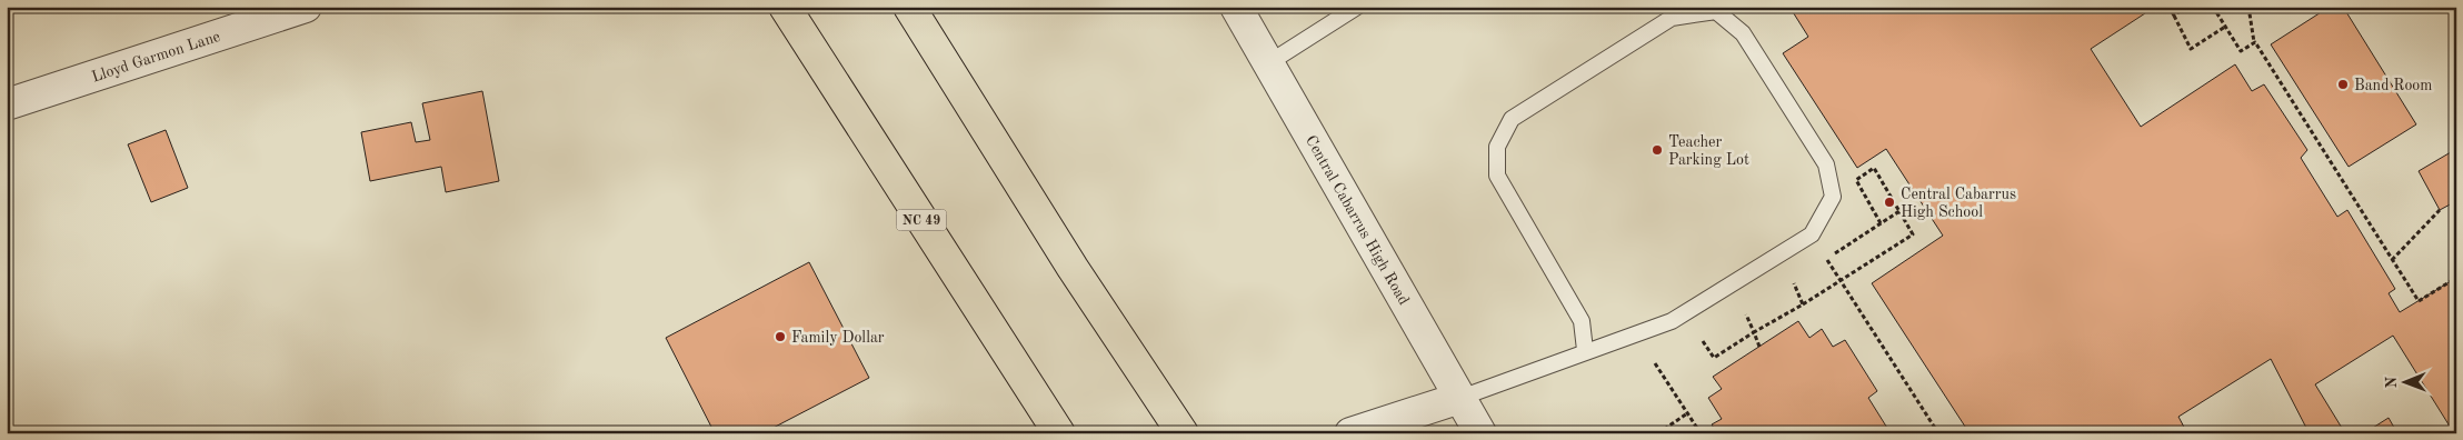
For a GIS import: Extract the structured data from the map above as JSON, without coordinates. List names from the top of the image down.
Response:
{
  "streets": {
    "highway": ["NC 49"],
    "street": ["Lloyd Garmon Lane", "Central Cabarrus High Road"]
  },
  "places": [
    "Band Room",
    "Teacher Parking Lot",
    "Central Cabarrus High School",
    "Family Dollar"
  ],
  "north": "left"
}
